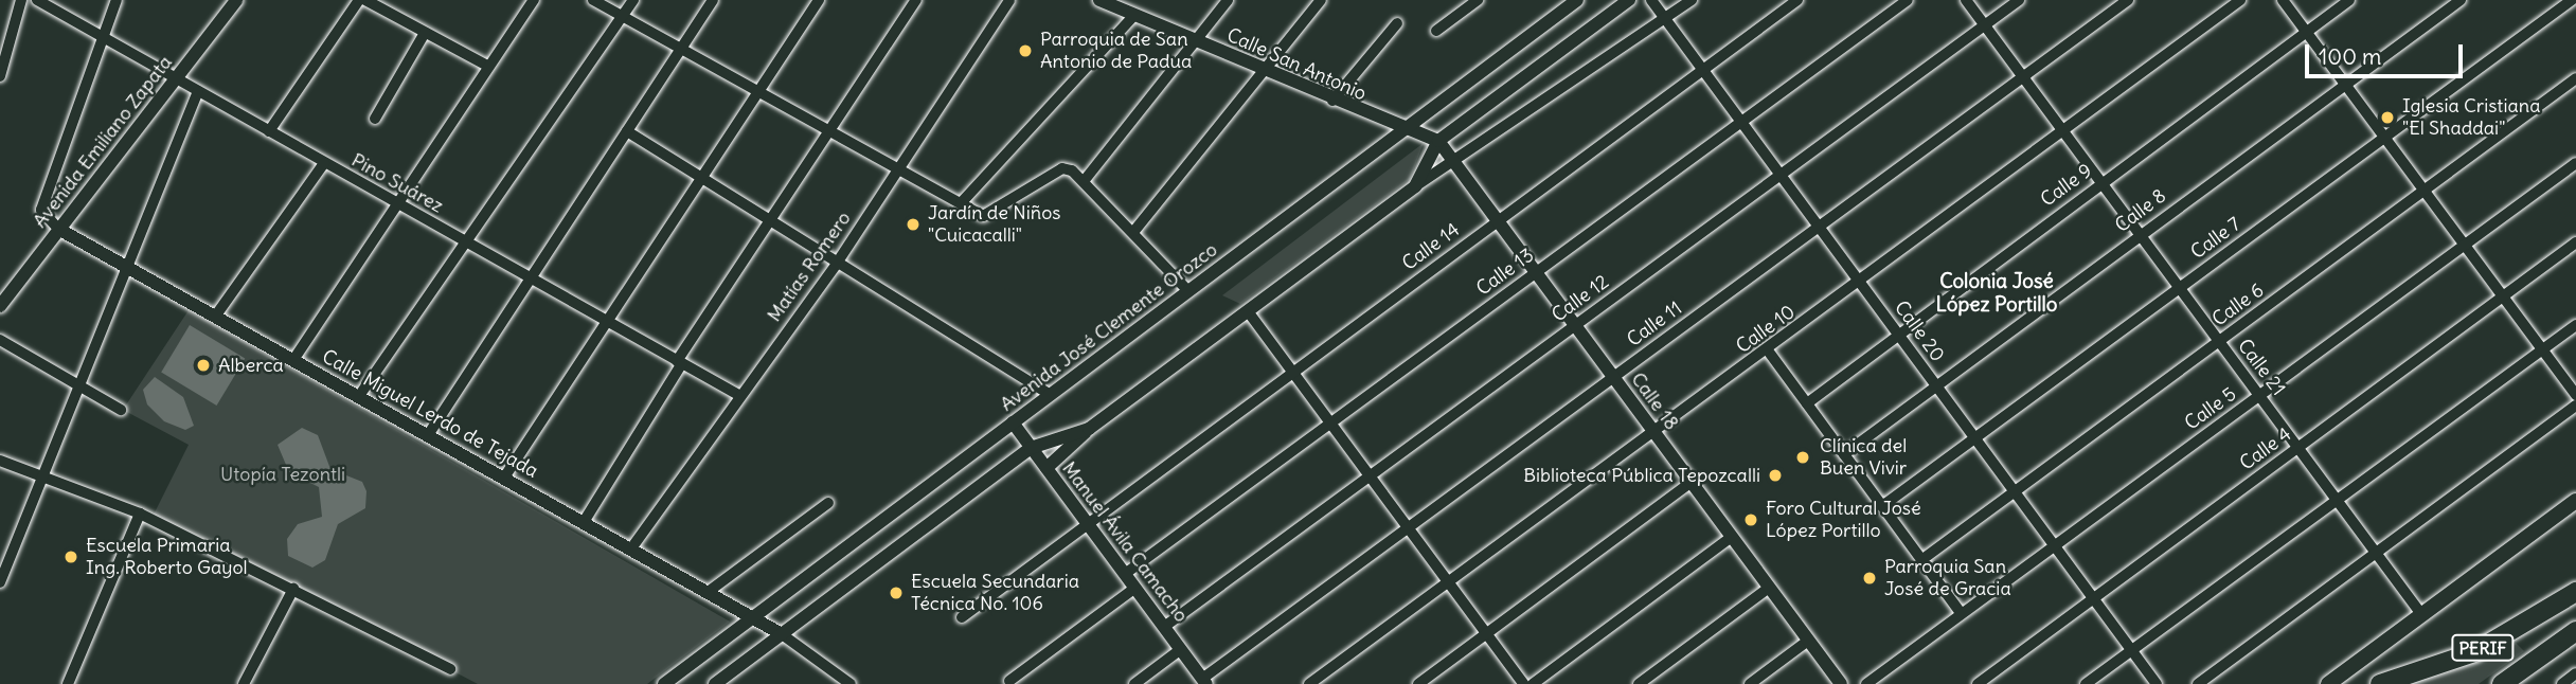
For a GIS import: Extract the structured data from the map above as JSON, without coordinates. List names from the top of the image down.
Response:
{
  "streets": {
    "highway": ["PERIF"],
    "street": [
      "Calle San Antonio",
      "Avenida Emiliano Zapata",
      "Pino Suárez",
      "Calle 9",
      "Calle 8",
      "Calle 7",
      "Calle 14",
      "Matías Romero",
      "Calle 13",
      "Calle 12",
      "Calle 6",
      "Calle 11",
      "Avenida José Clemente Orozco",
      "Calle 10",
      "Calle 20",
      "Calle 21",
      "Calle 18",
      "Calle 5",
      "Calle Miguel Lerdo de Tejada",
      "Calle 4",
      "Manuel Ávila Camacho"
    ]
  },
  "crossings": [
    ["Calle San Antonio", "Avenida José Clemente Orozco"],
    ["Calle San Antonio", "Calle 18"],
    ["Avenida Emiliano Zapata", "Pino Suárez"],
    ["Avenida Emiliano Zapata", "Calle Miguel Lerdo de Tejada"],
    ["Pino Suárez", "Matías Romero"],
    ["Calle 9", "Calle 20"],
    ["Calle 9", "Calle 21"],
    ["Calle 8", "Calle 20"],
    ["Calle 8", "Calle 21"],
    ["Calle 7", "Calle 20"],
    ["Calle 7", "Calle 21"],
    ["Calle 14", "Calle 20"],
    ["Calle 14", "Calle 18"],
    ["Calle 14", "Manuel Ávila Camacho"],
    ["Matías Romero", "Calle Miguel Lerdo de Tejada"],
    ["Calle 13", "Calle 20"],
    ["Calle 13", "Calle 18"],
    ["Calle 13", "Manuel Ávila Camacho"],
    ["Calle 12", "Calle 20"],
    ["Calle 12", "Calle 21"],
    ["Calle 12", "Calle 18"],
    ["Calle 12", "Manuel Ávila Camacho"],
    ["Calle 6", "Calle 20"],
    ["Calle 6", "Calle 21"],
    ["Calle 11", "Calle 20"],
    ["Calle 11", "Calle 21"],
    ["Calle 11", "Calle 18"],
    ["Calle 11", "Manuel Ávila Camacho"],
    ["Avenida José Clemente Orozco", "Calle Miguel Lerdo de Tejada"],
    ["Avenida José Clemente Orozco", "Manuel Ávila Camacho"],
    ["Calle 10", "Calle 20"],
    ["Calle 10", "Calle 21"],
    ["Calle 10", "Calle 18"],
    ["Calle 20", "Calle 5"],
    ["Calle 20", "Calle 4"],
    ["Calle 21", "Calle 5"],
    ["Calle 21", "Calle 4"]
  ],
  "districts": ["Colonia José López Portillo"],
  "parks": ["Utopía Tezontli"],
  "places": [
    "Parroquia de San Antonio de Padua",
    "Iglesia Cristiana \"El Shaddai\"",
    "Jardín de Niños \"Cuicacalli\"",
    "Alberca",
    "Clínica del Buen Vivir",
    "Biblioteca Pública Tepozcalli",
    "Foro Cultural José López Portillo",
    "Escuela Primaria Ing. Roberto Gayol",
    "Parroquia San José de Gracia",
    "Escuela Secundaria Técnica No. 106"
  ],
  "scale_bar": "100 m"
}
